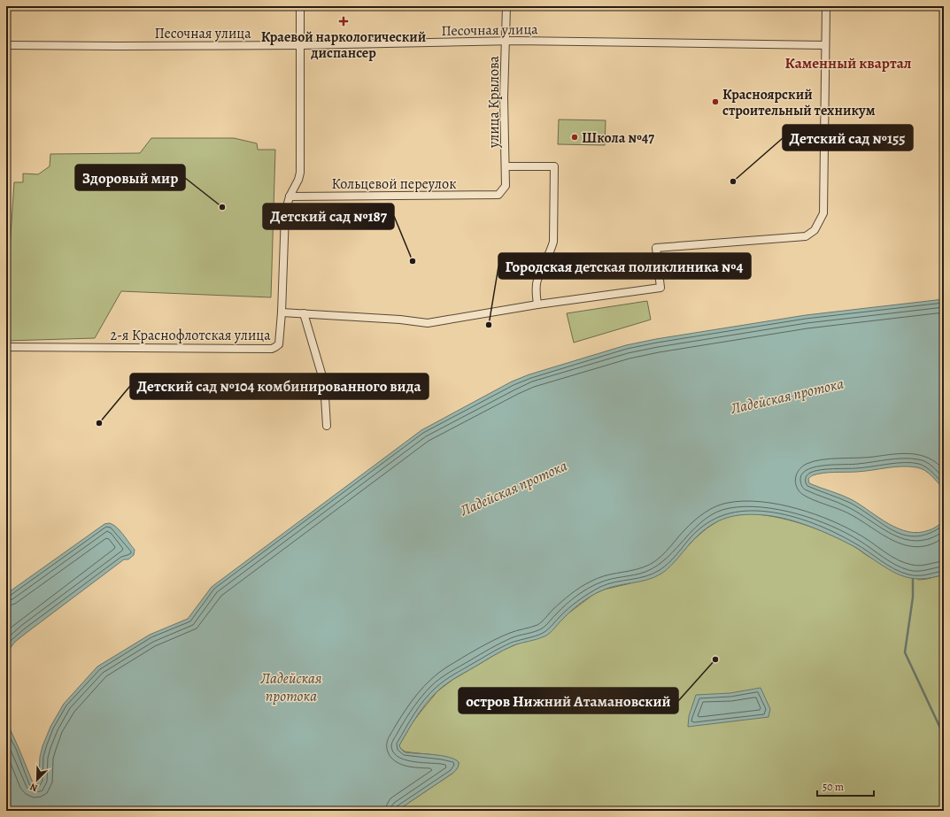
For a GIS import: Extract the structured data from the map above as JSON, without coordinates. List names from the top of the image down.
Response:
{
  "streets": {
    "street": [
      "Песочная улица",
      "улица Крылова",
      "Кольцевой переулок",
      "2-я Краснофлотская улица"
    ]
  },
  "crossings": [
    ["Песочная улица", "улица Крылова"],
    ["Песочная улица", "2-я Краснофлотская улица"],
    ["улица Крылова", "Кольцевой переулок"]
  ],
  "districts": ["Каменный квартал"],
  "water": ["Ладейская протока"],
  "places": {
    "health": ["Краевой наркологический диспансер"],
    "other": [
      "Красноярский строительный техникум",
      "Школа №47",
      "Детский сад №155",
      "Здоровый мир",
      "Детский сад №187",
      "Городская детская поликлиника №4",
      "Детский сад №104 комбинированного вида",
      "остров Нижний Атамановский"
    ]
  },
  "scale_bar": "50 m",
  "north": "bottom left"
}
